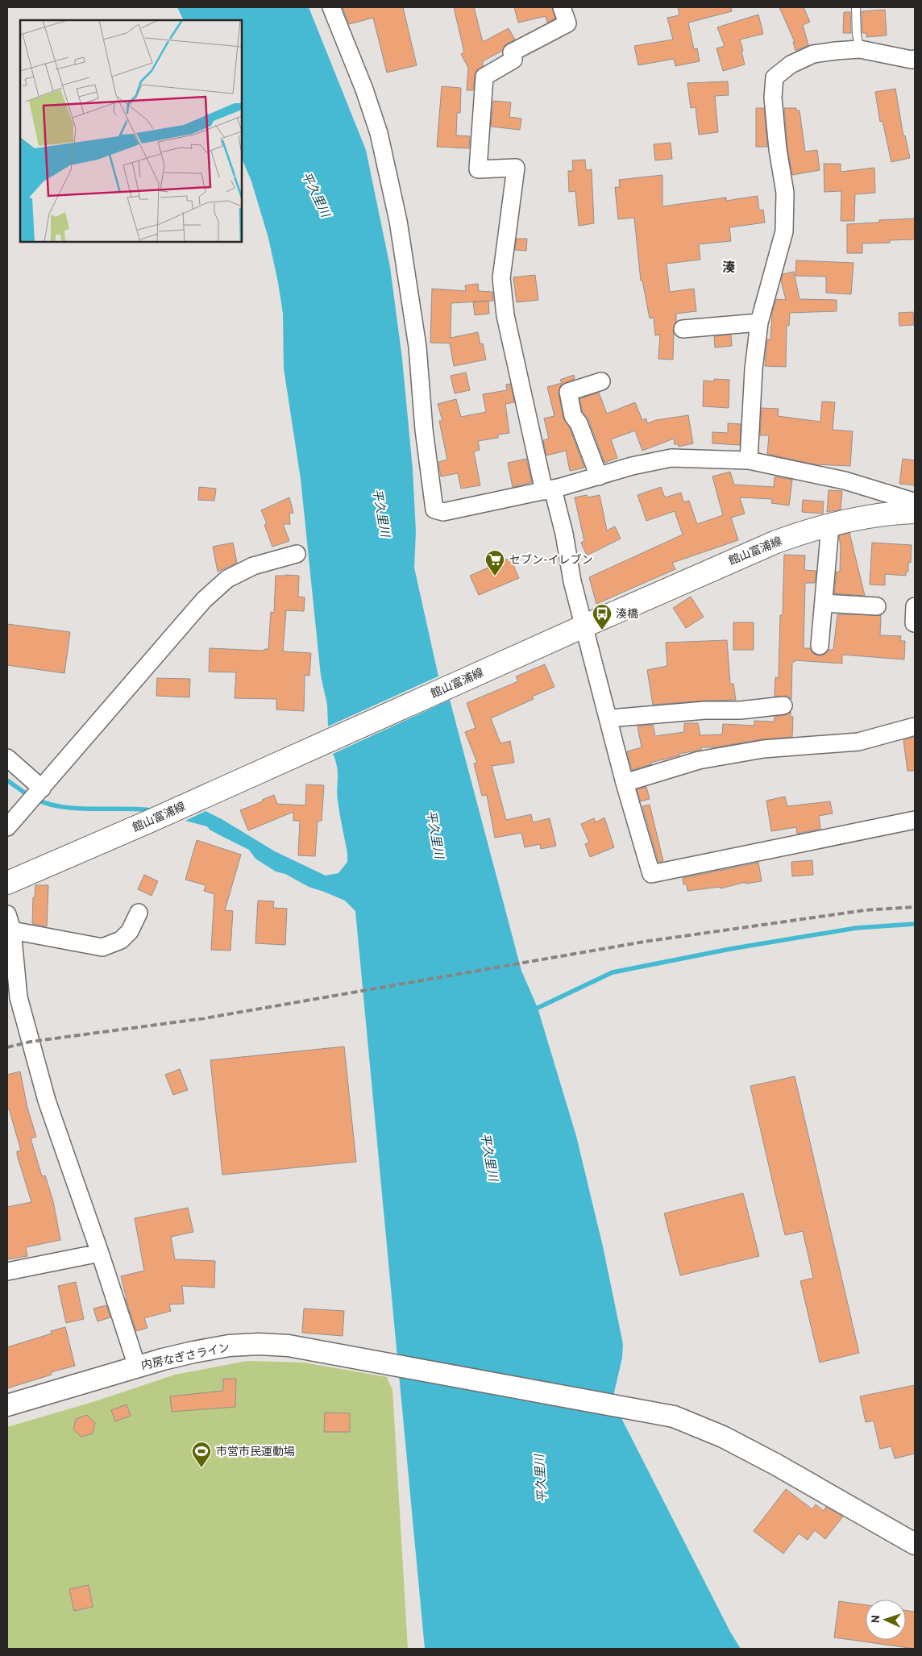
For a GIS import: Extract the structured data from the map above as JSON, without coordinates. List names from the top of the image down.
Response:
{
  "streets": {
    "main road": ["館山富浦線"],
    "street": ["内房なぎさライン"]
  },
  "districts": ["湊"],
  "water": ["平久里川"],
  "places": {
    "supermarket": ["セブン-イレブン"],
    "bus stop": ["湊橋"],
    "sports": ["市営市民運動場"]
  },
  "north": "left"
}
